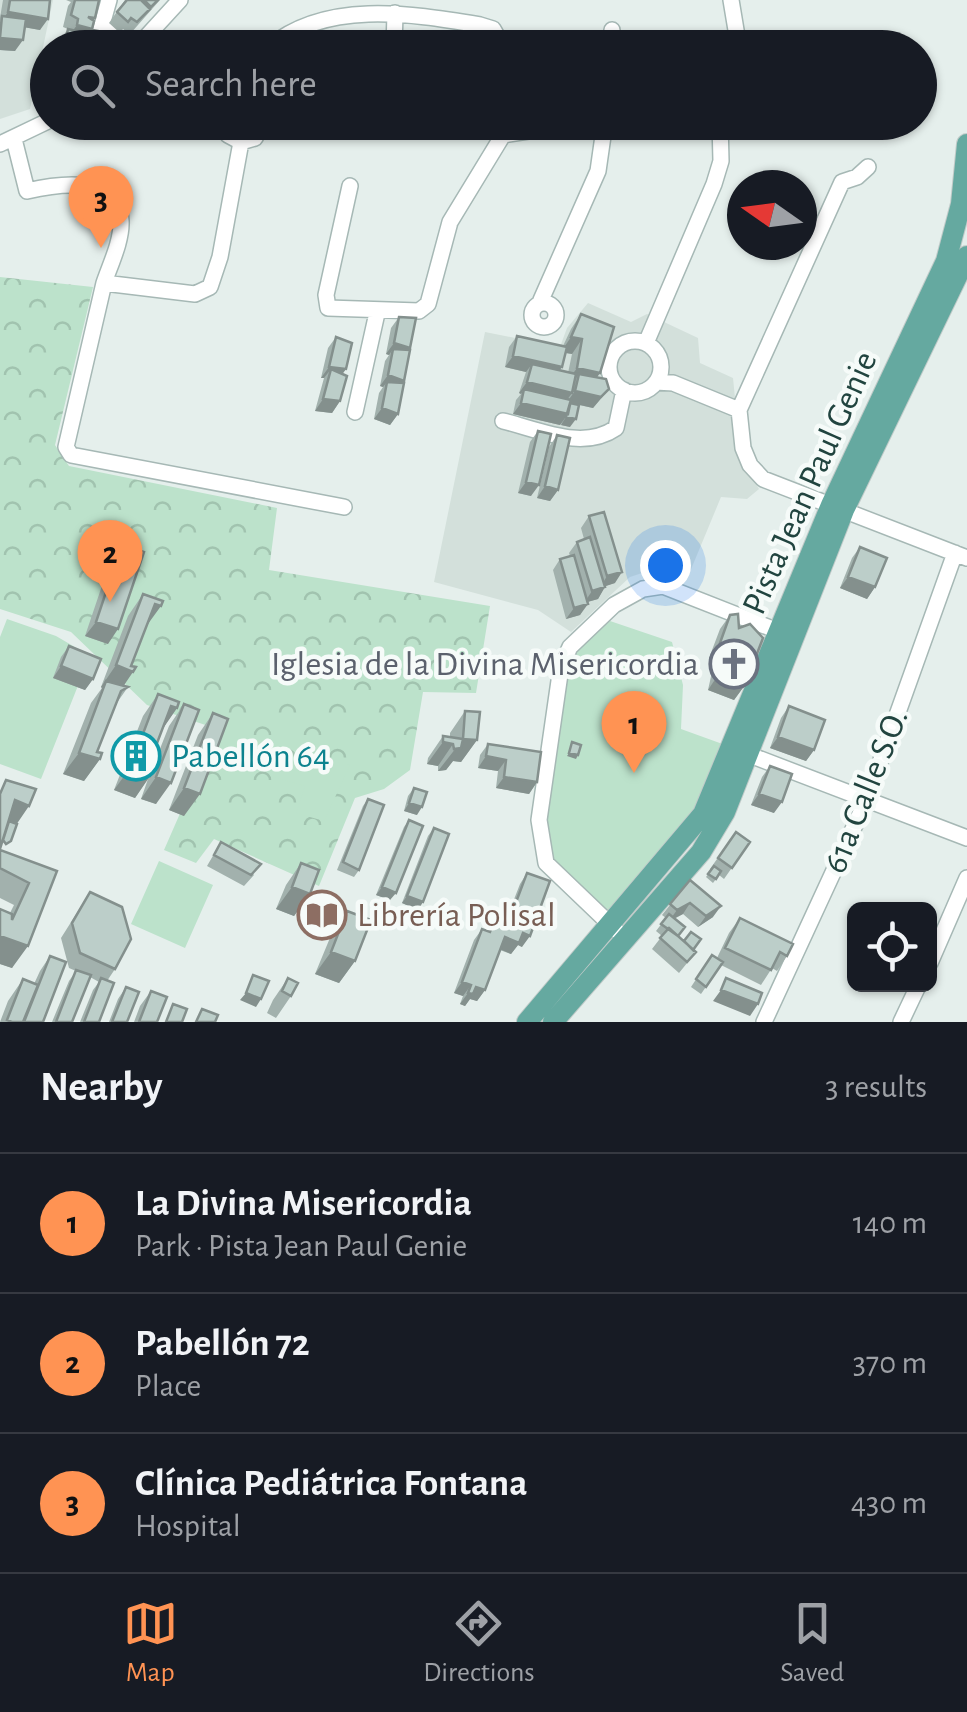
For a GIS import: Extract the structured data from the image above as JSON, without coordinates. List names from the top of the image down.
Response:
{
  "streets": {
    "main road": ["Pista Jean Paul Genie"],
    "street": ["61a Calle S.O."]
  },
  "places": {
    "church": ["Iglesia de la Divina Misericordia"],
    "building": ["Pabellón 64"],
    "library": ["Librería Polisal"]
  },
  "north": "left",
  "page": {
    "search": "Search here",
    "pins": ["3", "2", "1"],
    "heading": ["Nearby", "3 results"],
    "list": [
      {
        "mark": "1",
        "name": "La Divina Misericordia",
        "note": "Park · Pista Jean Paul Genie",
        "value": "140 m"
      },
      {
        "mark": "2",
        "name": "Pabellón 72",
        "note": "Place",
        "value": "370 m"
      },
      {
        "mark": "3",
        "name": "Clínica Pediátrica Fontana",
        "note": "Hospital",
        "value": "430 m"
      }
    ],
    "nav": ["Map", "Directions", "Saved"]
  }
}
